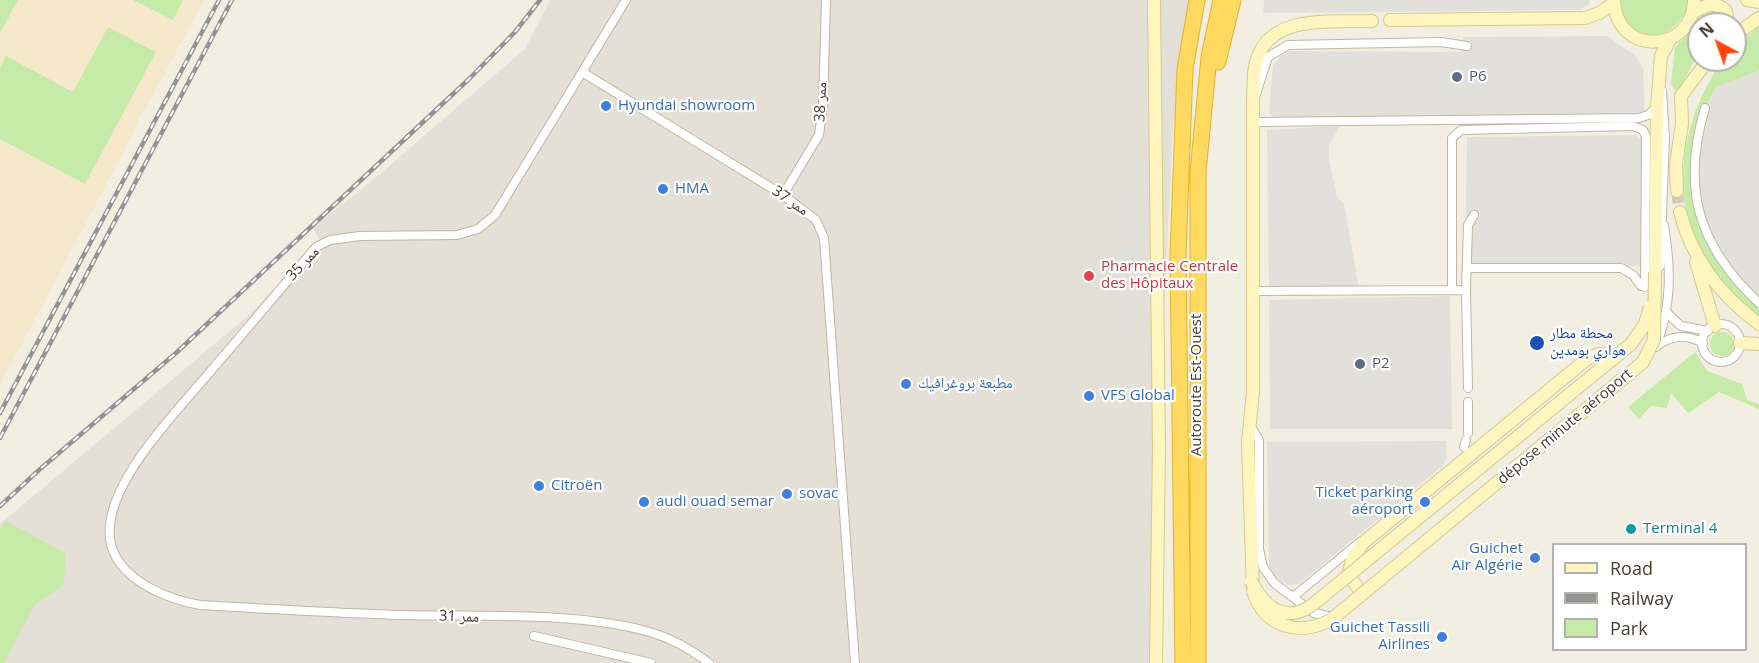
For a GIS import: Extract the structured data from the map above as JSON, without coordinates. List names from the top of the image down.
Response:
{
  "streets": {
    "highway": ["Autoroute Est-Ouest"],
    "main road": ["dépose minute aéroport"],
    "street": [
      "ممر 38",
      "ممر 37",
      "ممر 35",
      "ممر 31"
    ]
  },
  "crossings": [
    ["ممر 38", "ممر 37"],
    ["ممر 37", "ممر 35"],
    ["ممر 35", "ممر 31"]
  ],
  "places": [
    "P6",
    "Hyundai showroom",
    "HMA",
    "Pharmacie Centrale des Hôpitaux",
    "محطة مطار هواري بومدين",
    "P2",
    "مطبعة بروغرافيك",
    "VFS Global",
    "Citroën",
    "sovac",
    "audi ouad semar",
    "Ticket parking aéroport",
    "Terminal 4",
    "Guichet Air Algérie",
    "Guichet Tassili Airlines"
  ],
  "legend": ["Road", "Railway", "Park"],
  "north": "top left"
}
